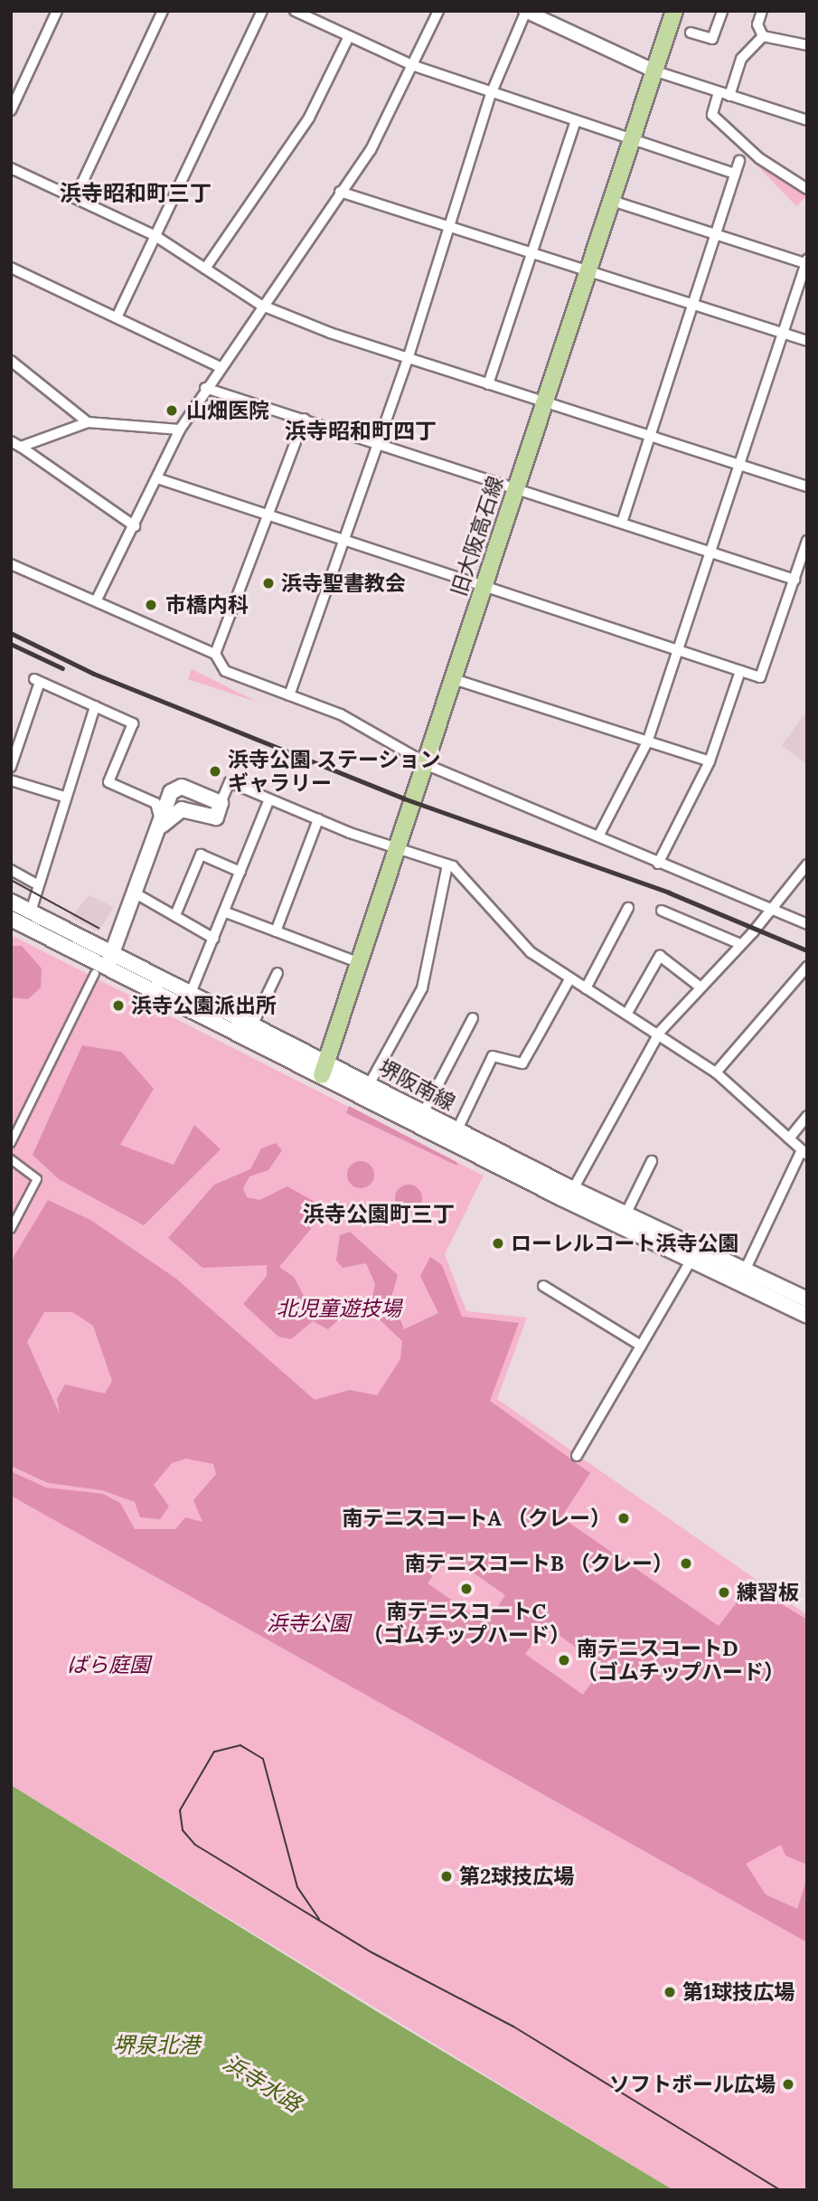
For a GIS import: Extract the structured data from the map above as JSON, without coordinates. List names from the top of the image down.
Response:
{
  "streets": {
    "main road": ["旧大阪高石線", "堺阪南線"]
  },
  "crossings": [
    ["旧大阪高石線", "堺阪南線"]
  ],
  "districts": ["浜寺昭和町三丁", "浜寺昭和町四丁", "浜寺公園町三丁"],
  "water": ["堺泉北港", "浜寺水路"],
  "parks": ["北児童遊技場", "浜寺公園", "ばら庭園"],
  "places": [
    "山畑医院",
    "浜寺聖書教会",
    "市橋内科",
    "浜寺公園 ステーション ギャラリー",
    "浜寺公園派出所",
    "ローレルコート浜寺公園",
    "南テニスコートA （クレー）",
    "南テニスコートB （クレー）",
    "南テニスコートC （ゴムチップハード）",
    "練習板",
    "南テニスコートD （ゴムチップハード）",
    "第2球技広場",
    "第1球技広場",
    "ソフトボール広場"
  ]
}
